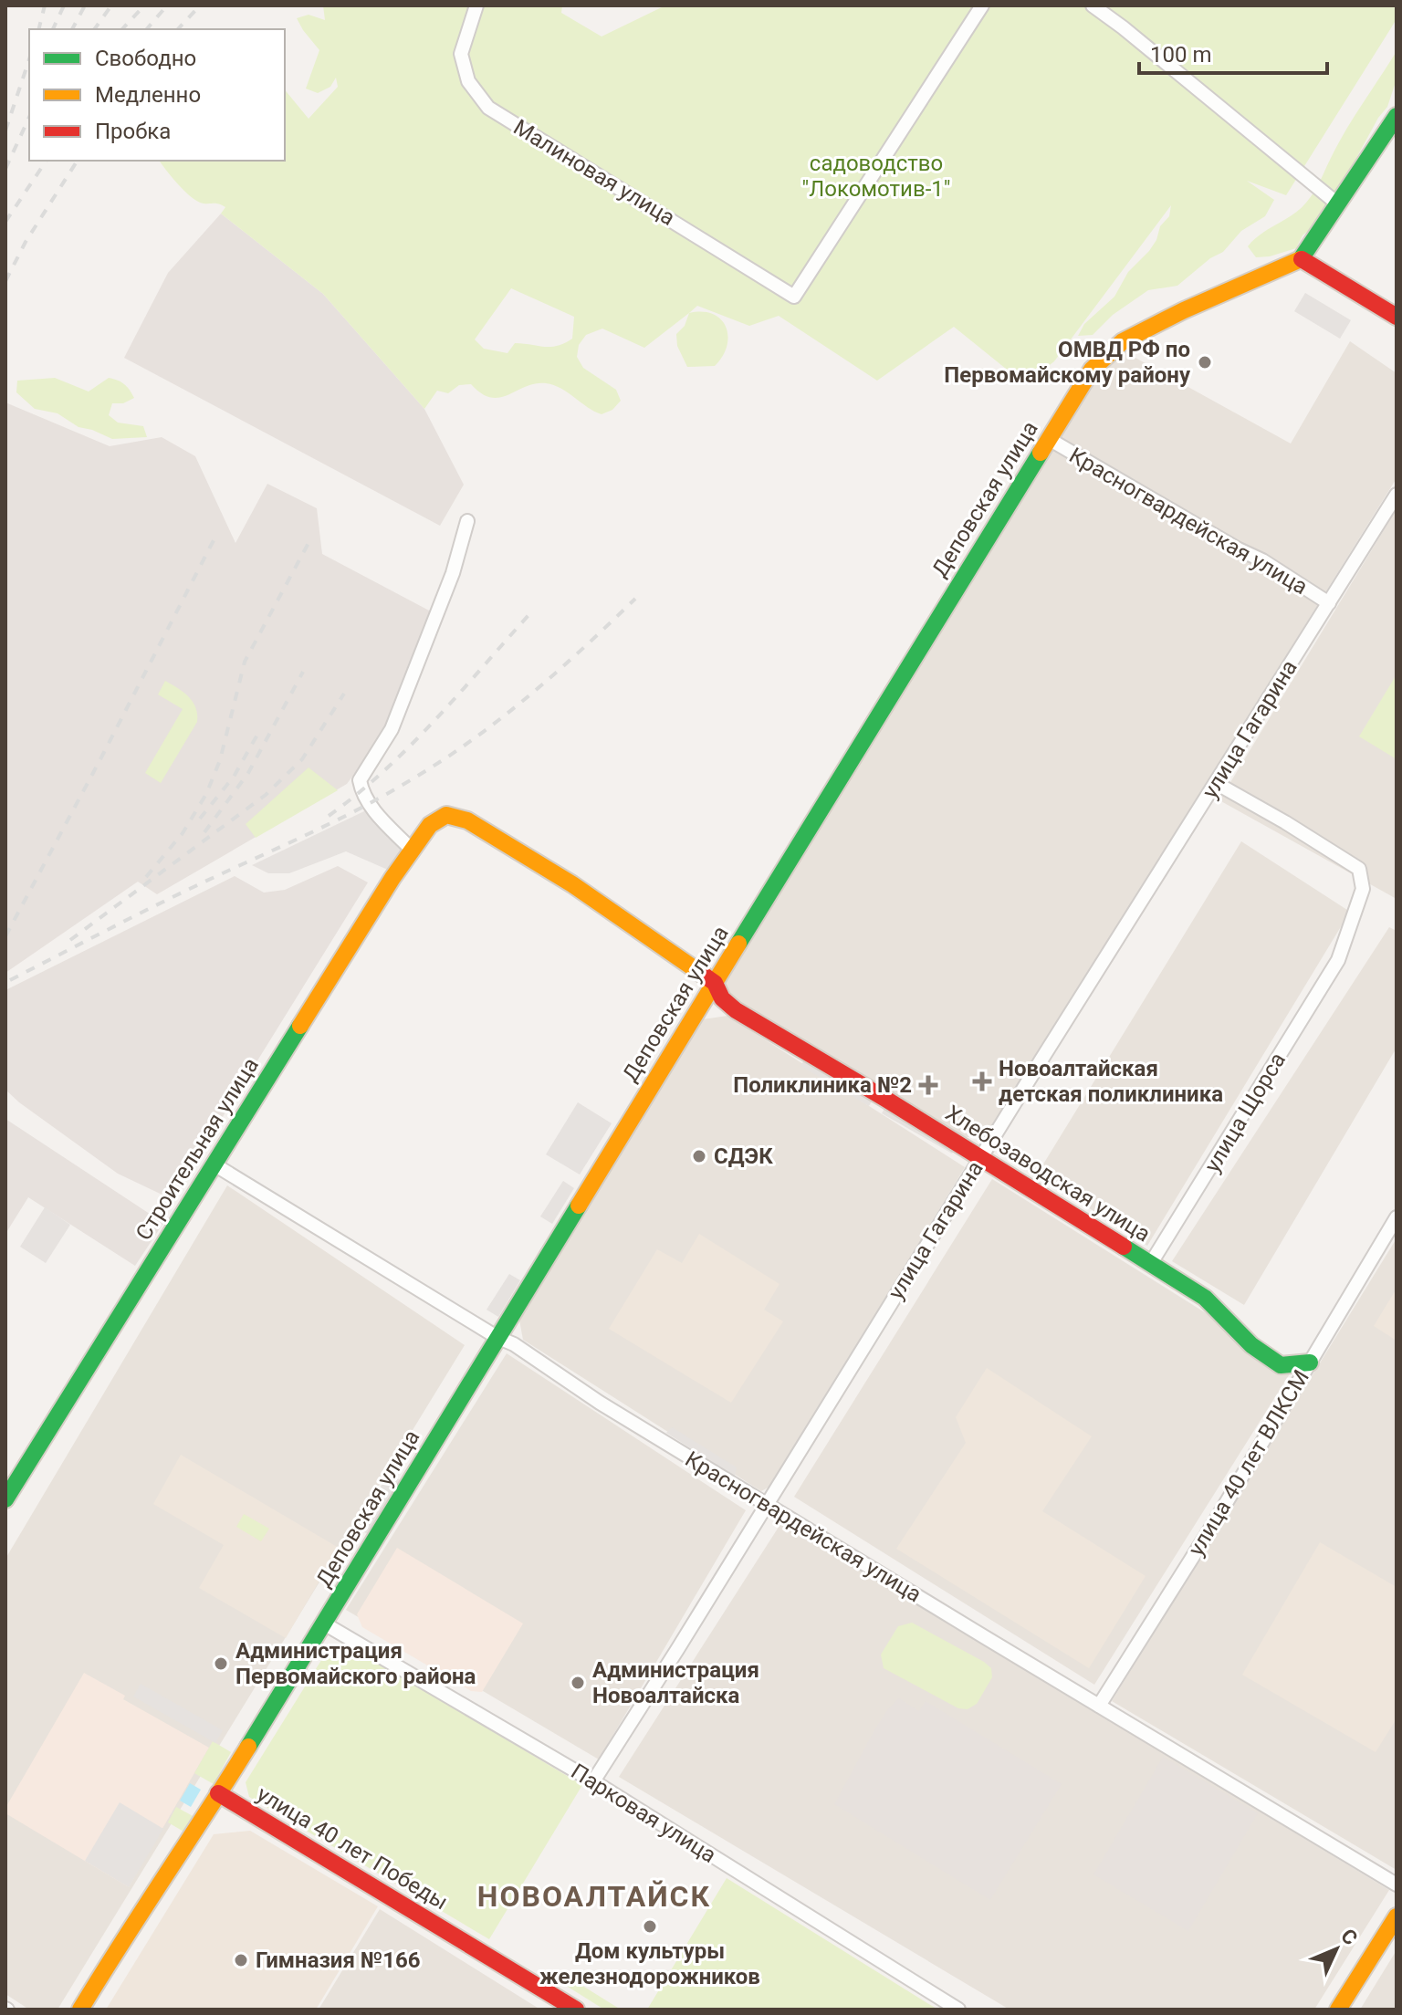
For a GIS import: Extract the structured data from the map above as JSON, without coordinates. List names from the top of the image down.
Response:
{
  "streets": {
    "street": [
      "Малиновая улица",
      "Деповская улица",
      "Красногвардейская улица",
      "улица Гагарина",
      "улица Щорса",
      "Строительная улица",
      "Хлебозаводская улица",
      "улица 40 лет ВЛКСМ",
      "Парковая улица",
      "улица 40 лет Победы"
    ]
  },
  "crossings": [
    ["Деповская улица", "Красногвардейская улица"],
    ["Деповская улица", "Хлебозаводская улица"],
    ["Деповская улица", "Парковая улица"],
    ["Деповская улица", "улица 40 лет Победы"],
    ["Красногвардейская улица", "улица Гагарина"],
    ["Красногвардейская улица", "Строительная улица"],
    ["Красногвардейская улица", "улица 40 лет ВЛКСМ"],
    ["улица Гагарина", "улица Щорса"],
    ["улица Гагарина", "Хлебозаводская улица"],
    ["улица Гагарина", "Парковая улица"],
    ["улица Щорса", "Хлебозаводская улица"],
    ["Строительная улица", "Хлебозаводская улица"],
    ["Хлебозаводская улица", "улица 40 лет ВЛКСМ"]
  ],
  "districts": ["НОВОАЛТАЙСК"],
  "parks": ["садоводство \"Локомотив-1\""],
  "places": {
    "other": [
      "ОМВД РФ по Первомайскому району",
      "СДЭК",
      "Администрация Первомайского района",
      "Администрация Новоалтайска",
      "Дом культуры железнодорожников",
      "Гимназия №166"
    ],
    "health": ["Новоалтайская детская поликлиника", "Поликлиника №2"]
  },
  "legend": ["Свободно", "Медленно", "Пробка"],
  "scale_bar": "100 m",
  "north": "top right"
}
